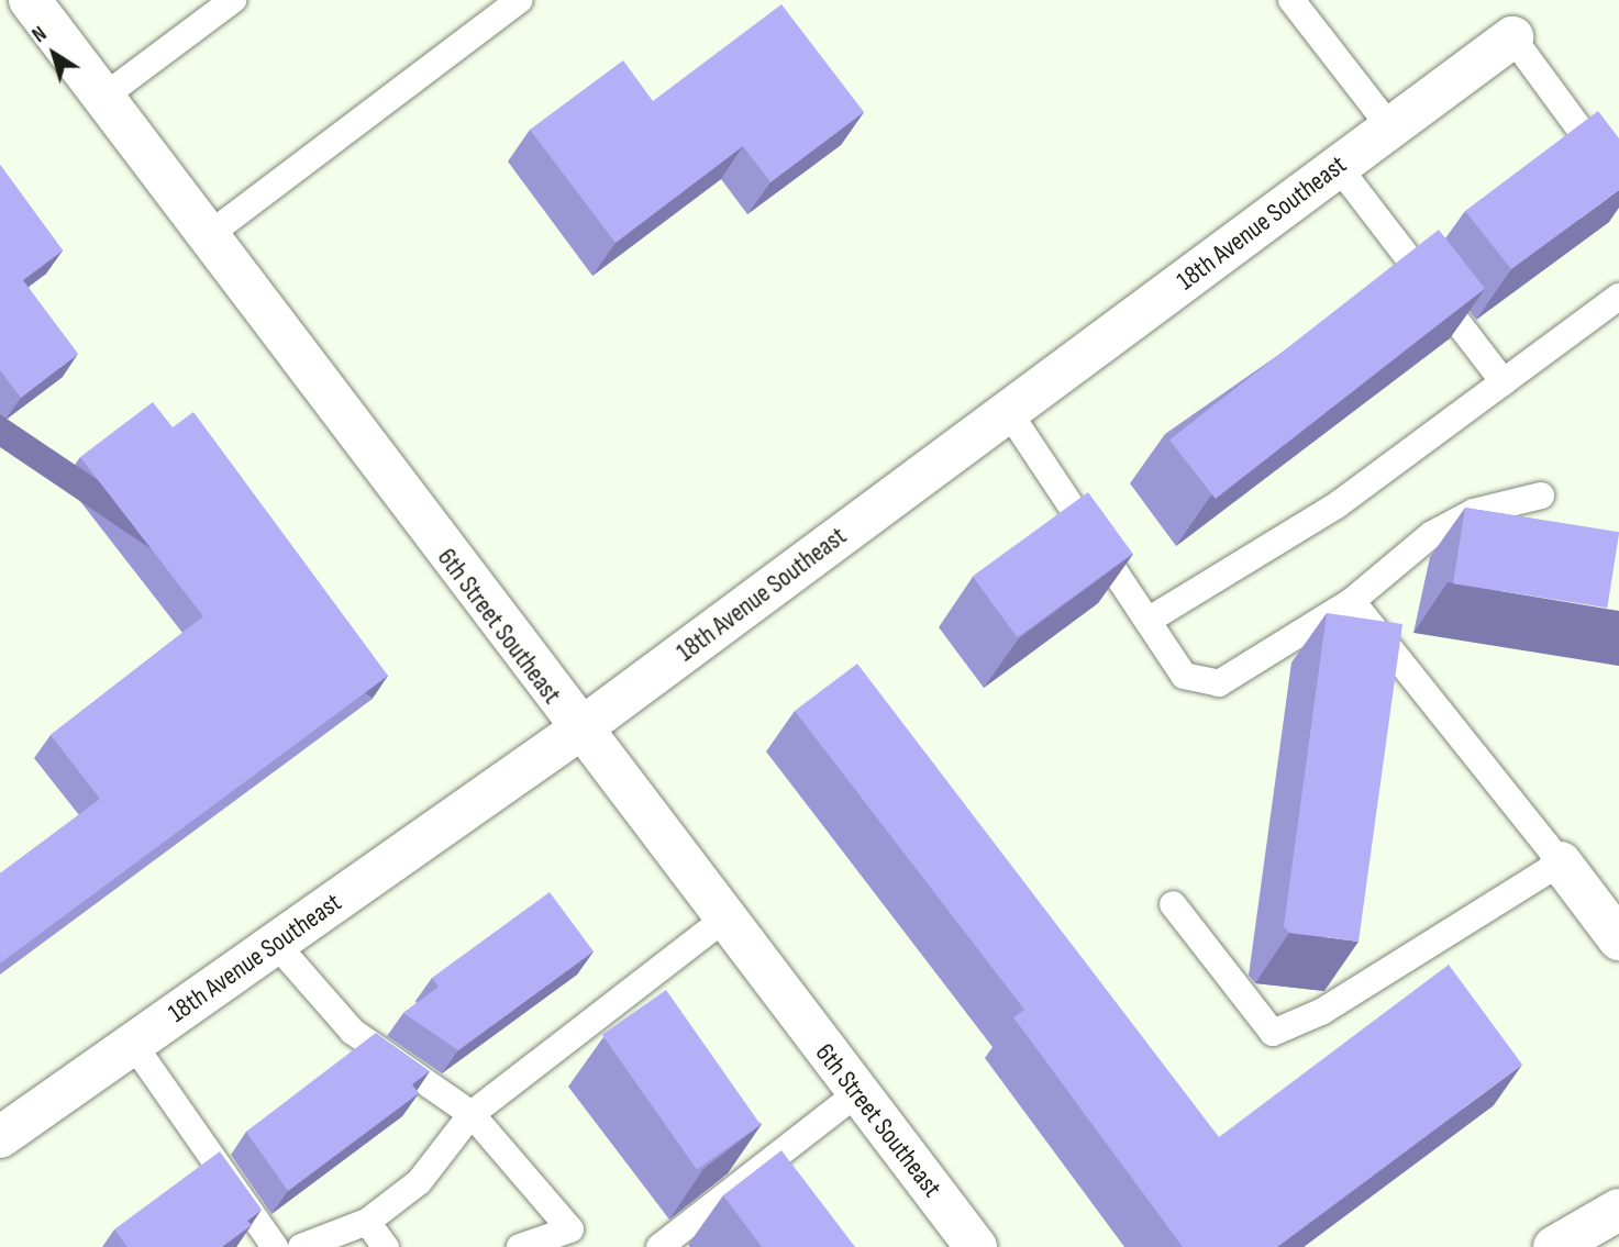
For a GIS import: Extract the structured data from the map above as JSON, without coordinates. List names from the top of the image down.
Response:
{
  "streets": {
    "street": ["18th Avenue Southeast", "6th Street Southeast"]
  },
  "crossings": [
    ["18th Avenue Southeast", "6th Street Southeast"]
  ],
  "north": "top left"
}
